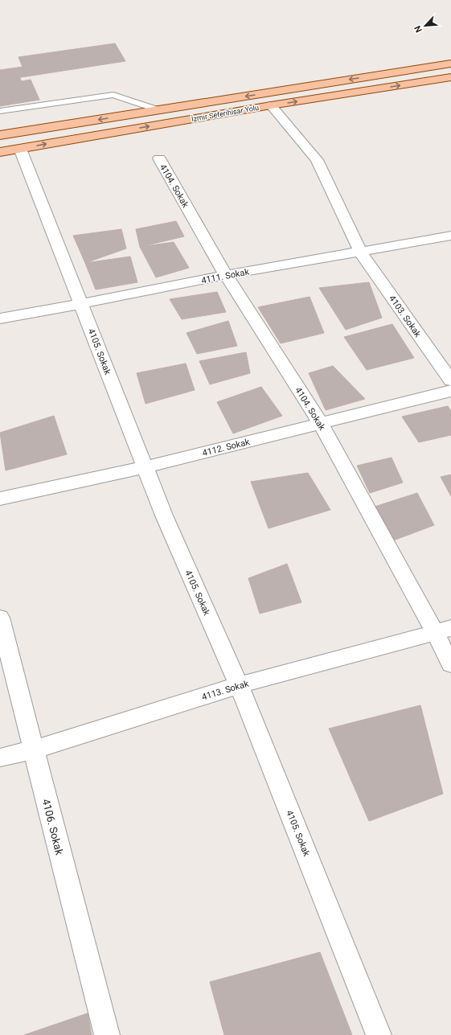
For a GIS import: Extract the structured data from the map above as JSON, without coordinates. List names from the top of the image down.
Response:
{
  "streets": {
    "main road": ["İzmir Seferihisar Yolu"],
    "street": [
      "4104. Sokak",
      "4111. Sokak",
      "4103. Sokak",
      "4105. Sokak",
      "4112. Sokak",
      "4113. Sokak",
      "4106. Sokak"
    ]
  },
  "crossings": [
    ["İzmir Seferihisar Yolu", "4103. Sokak"],
    ["İzmir Seferihisar Yolu", "4105. Sokak"],
    ["4104. Sokak", "4111. Sokak"],
    ["4104. Sokak", "4112. Sokak"],
    ["4104. Sokak", "4113. Sokak"],
    ["4111. Sokak", "4103. Sokak"],
    ["4111. Sokak", "4105. Sokak"],
    ["4105. Sokak", "4112. Sokak"],
    ["4105. Sokak", "4113. Sokak"],
    ["4113. Sokak", "4106. Sokak"]
  ],
  "north": "bottom left"
}
